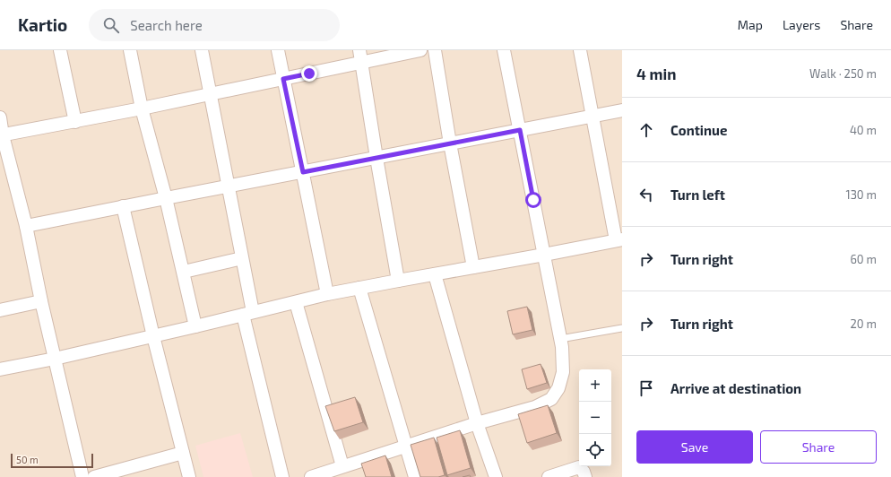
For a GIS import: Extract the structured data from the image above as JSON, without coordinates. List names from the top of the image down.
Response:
{
  "scale_bar": "50 m",
  "page": {
    "header": "Kartio",
    "search": "Search here",
    "nav": ["Map", "Layers", "Share"],
    "heading": ["4 min", "Walk · 250 m"],
    "list": [
      ["Continue", "40 m"],
      ["Turn left", "130 m"],
      ["Turn right", "60 m"],
      ["Turn right", "20 m"],
      "Arrive at destination"
    ],
    "map_buttons": ["+", "−"],
    "buttons": ["Save", "Share"],
    "scale": "50 m"
  }
}
